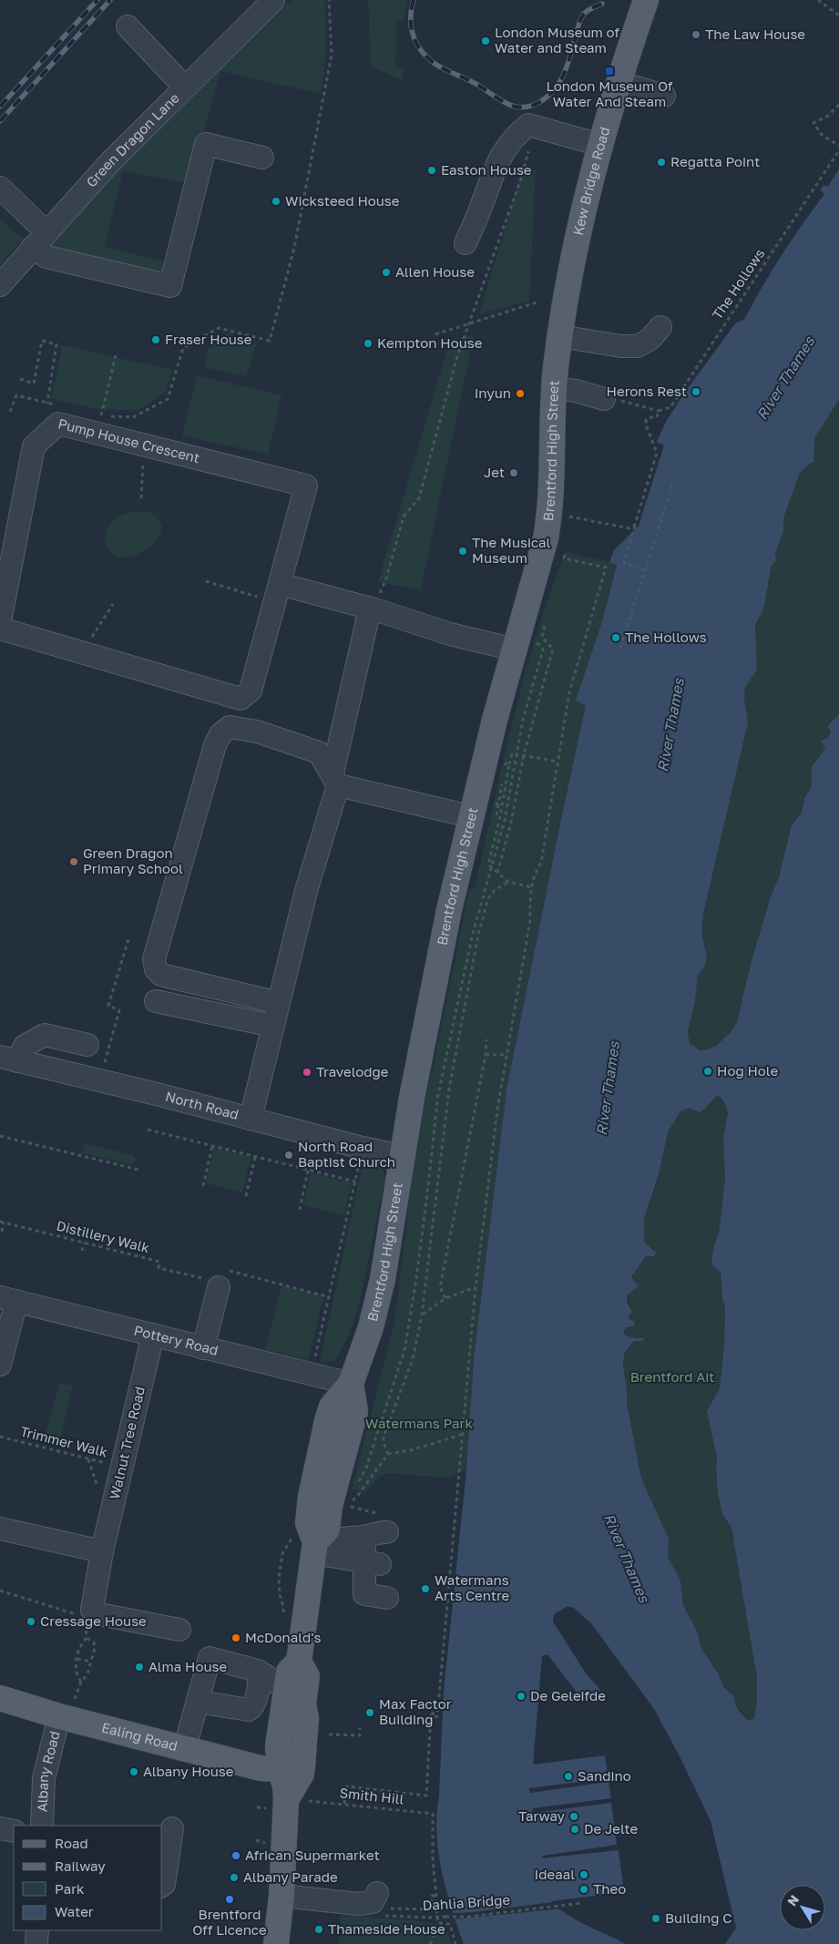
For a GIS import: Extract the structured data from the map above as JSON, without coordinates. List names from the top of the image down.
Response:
{
  "streets": {
    "main road": ["Kew Bridge Road", "Brentford High Street", "Ealing Road"],
    "street": [
      "Green Dragon Lane",
      "Pump House Crescent",
      "North Road",
      "Pottery Road",
      "Walnut Tree Road",
      "Albany Road"
    ],
    "path": [
      "The Hollows",
      "Distillery Walk",
      "Trimmer Walk",
      "Smith Hill",
      "Dahlia Bridge"
    ]
  },
  "crossings": [
    ["Kew Bridge Road", "Brentford High Street"],
    ["Brentford High Street", "North Road"],
    ["Brentford High Street", "Pottery Road"],
    ["Brentford High Street", "Ealing Road"],
    ["Brentford High Street", "Smith Hill"],
    ["Pottery Road", "Walnut Tree Road"],
    ["Trimmer Walk", "Walnut Tree Road"],
    ["Ealing Road", "Albany Road"]
  ],
  "water": ["River Thames"],
  "parks": ["Brentford Ait", "Watermans Park"],
  "places": {
    "other": [
      "The Law House",
      "London Museum of Water and Steam",
      "Regatta Point",
      "Easton House",
      "Wicksteed House",
      "Allen House",
      "Fraser House",
      "Kempton House",
      "Herons Rest",
      "Inyun",
      "Jet",
      "The Musical Museum",
      "The Hollows",
      "Green Dragon Primary School",
      "Hog Hole",
      "Travelodge",
      "North Road Baptist Church",
      "Watermans Arts Centre",
      "Cressage House",
      "McDonald's",
      "Alma House",
      "De Geleifde",
      "Max Factor Building",
      "Albany House",
      "Sandino",
      "Tarway",
      "De Jelte",
      "African Supermarket",
      "Ideaal",
      "Albany Parade",
      "Theo",
      "Brentford Off Licence",
      "Building C",
      "Thameside House"
    ],
    "transit": ["London Museum Of Water And Steam"]
  },
  "legend": [
    "Road",
    "Railway",
    "Park",
    "Water"
  ],
  "north": "top left"
}
